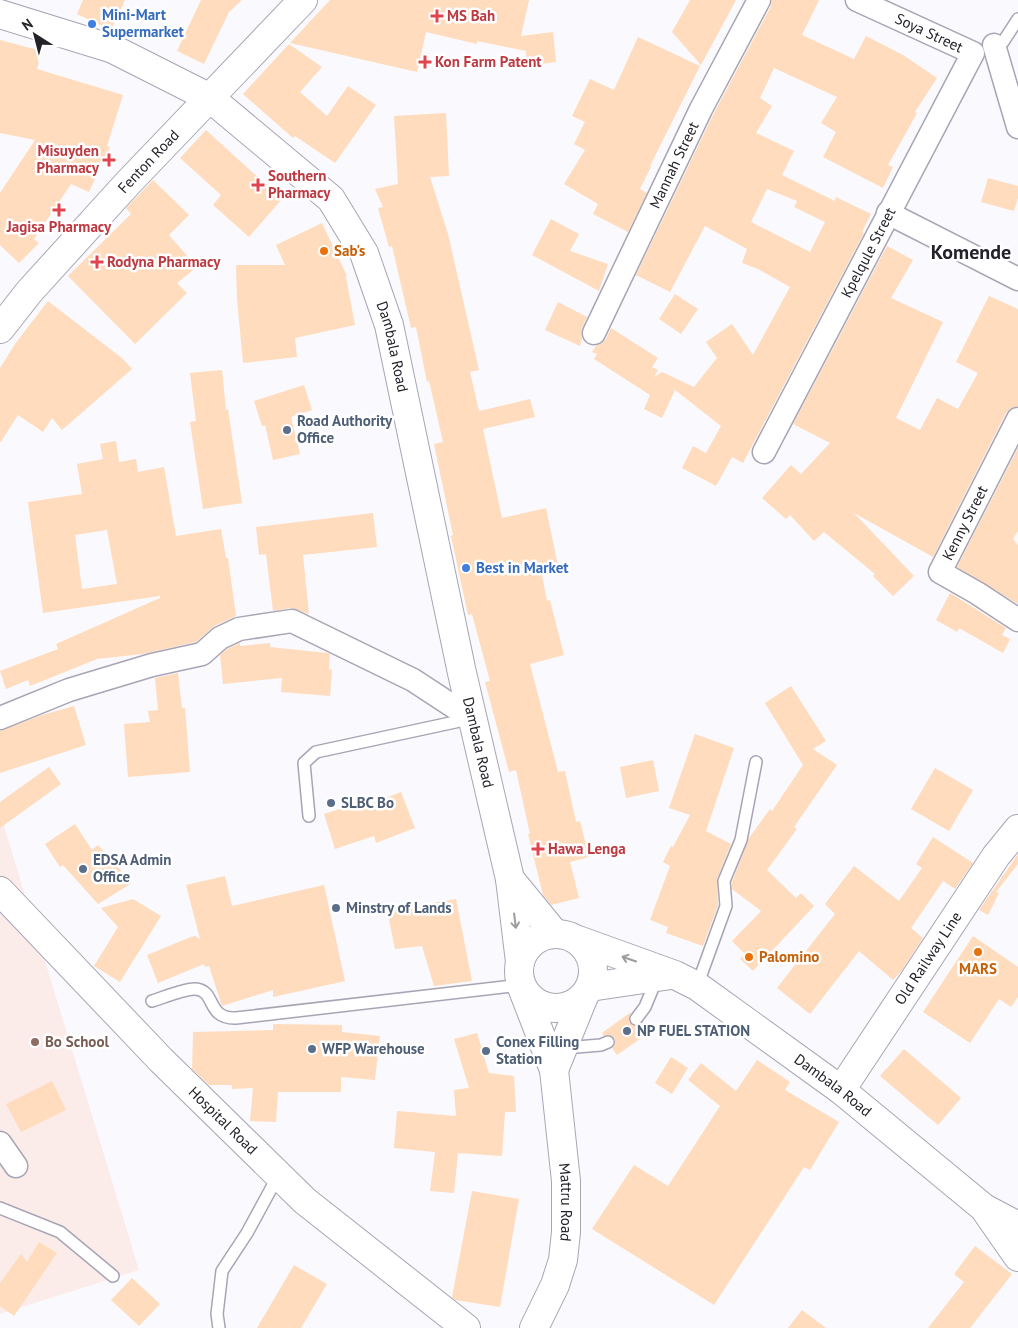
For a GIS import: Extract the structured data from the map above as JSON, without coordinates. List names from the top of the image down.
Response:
{
  "streets": {
    "street": [
      "Soya Street",
      "Fenton Road",
      "Mannah Street",
      "Kpelqule Street",
      "Dambala Road",
      "Kenny Street",
      "Old Railway Line",
      "Hospital Road",
      "Mattru Road"
    ]
  },
  "crossings": [
    ["Soya Street", "Kpelqule Street"],
    ["Fenton Road", "Dambala Road"],
    ["Dambala Road", "Old Railway Line"],
    ["Dambala Road", "Mattru Road"]
  ],
  "districts": ["Komende"],
  "places": {
    "health": [
      "MS Bah",
      "Kon Farm Patent",
      "Misuyden Pharmacy",
      "Southern Pharmacy",
      "Jagisa Pharmacy",
      "Rodyna Pharmacy",
      "Hawa Lenga"
    ],
    "other": [
      "Mini-Mart Supermarket",
      "Sab's",
      "Road Authority Office",
      "Best in Market",
      "SLBC Bo",
      "EDSA Admin Office",
      "Minstry of Lands",
      "MARS",
      "Palomino",
      "NP FUEL STATION",
      "Bo School",
      "WFP Warehouse",
      "Conex Filling Station"
    ]
  },
  "north": "top left"
}
